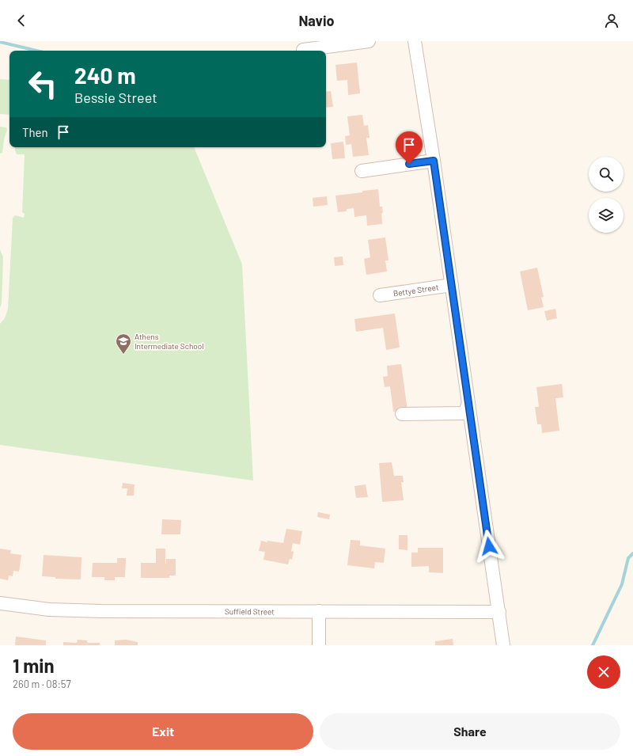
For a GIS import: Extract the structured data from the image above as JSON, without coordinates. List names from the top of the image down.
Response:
{
  "streets": {
    "street": ["Bettye Street", "Suffield Street"]
  },
  "places": {
    "school or university": ["Athens Intermediate School"]
  },
  "page": {
    "header": "Navio",
    "turn": ["240 m", "Bessie Street"],
    "then": "Then",
    "heading": ["1 min", "260 m · 08:57"],
    "buttons": ["Exit", "Share"]
  }
}
